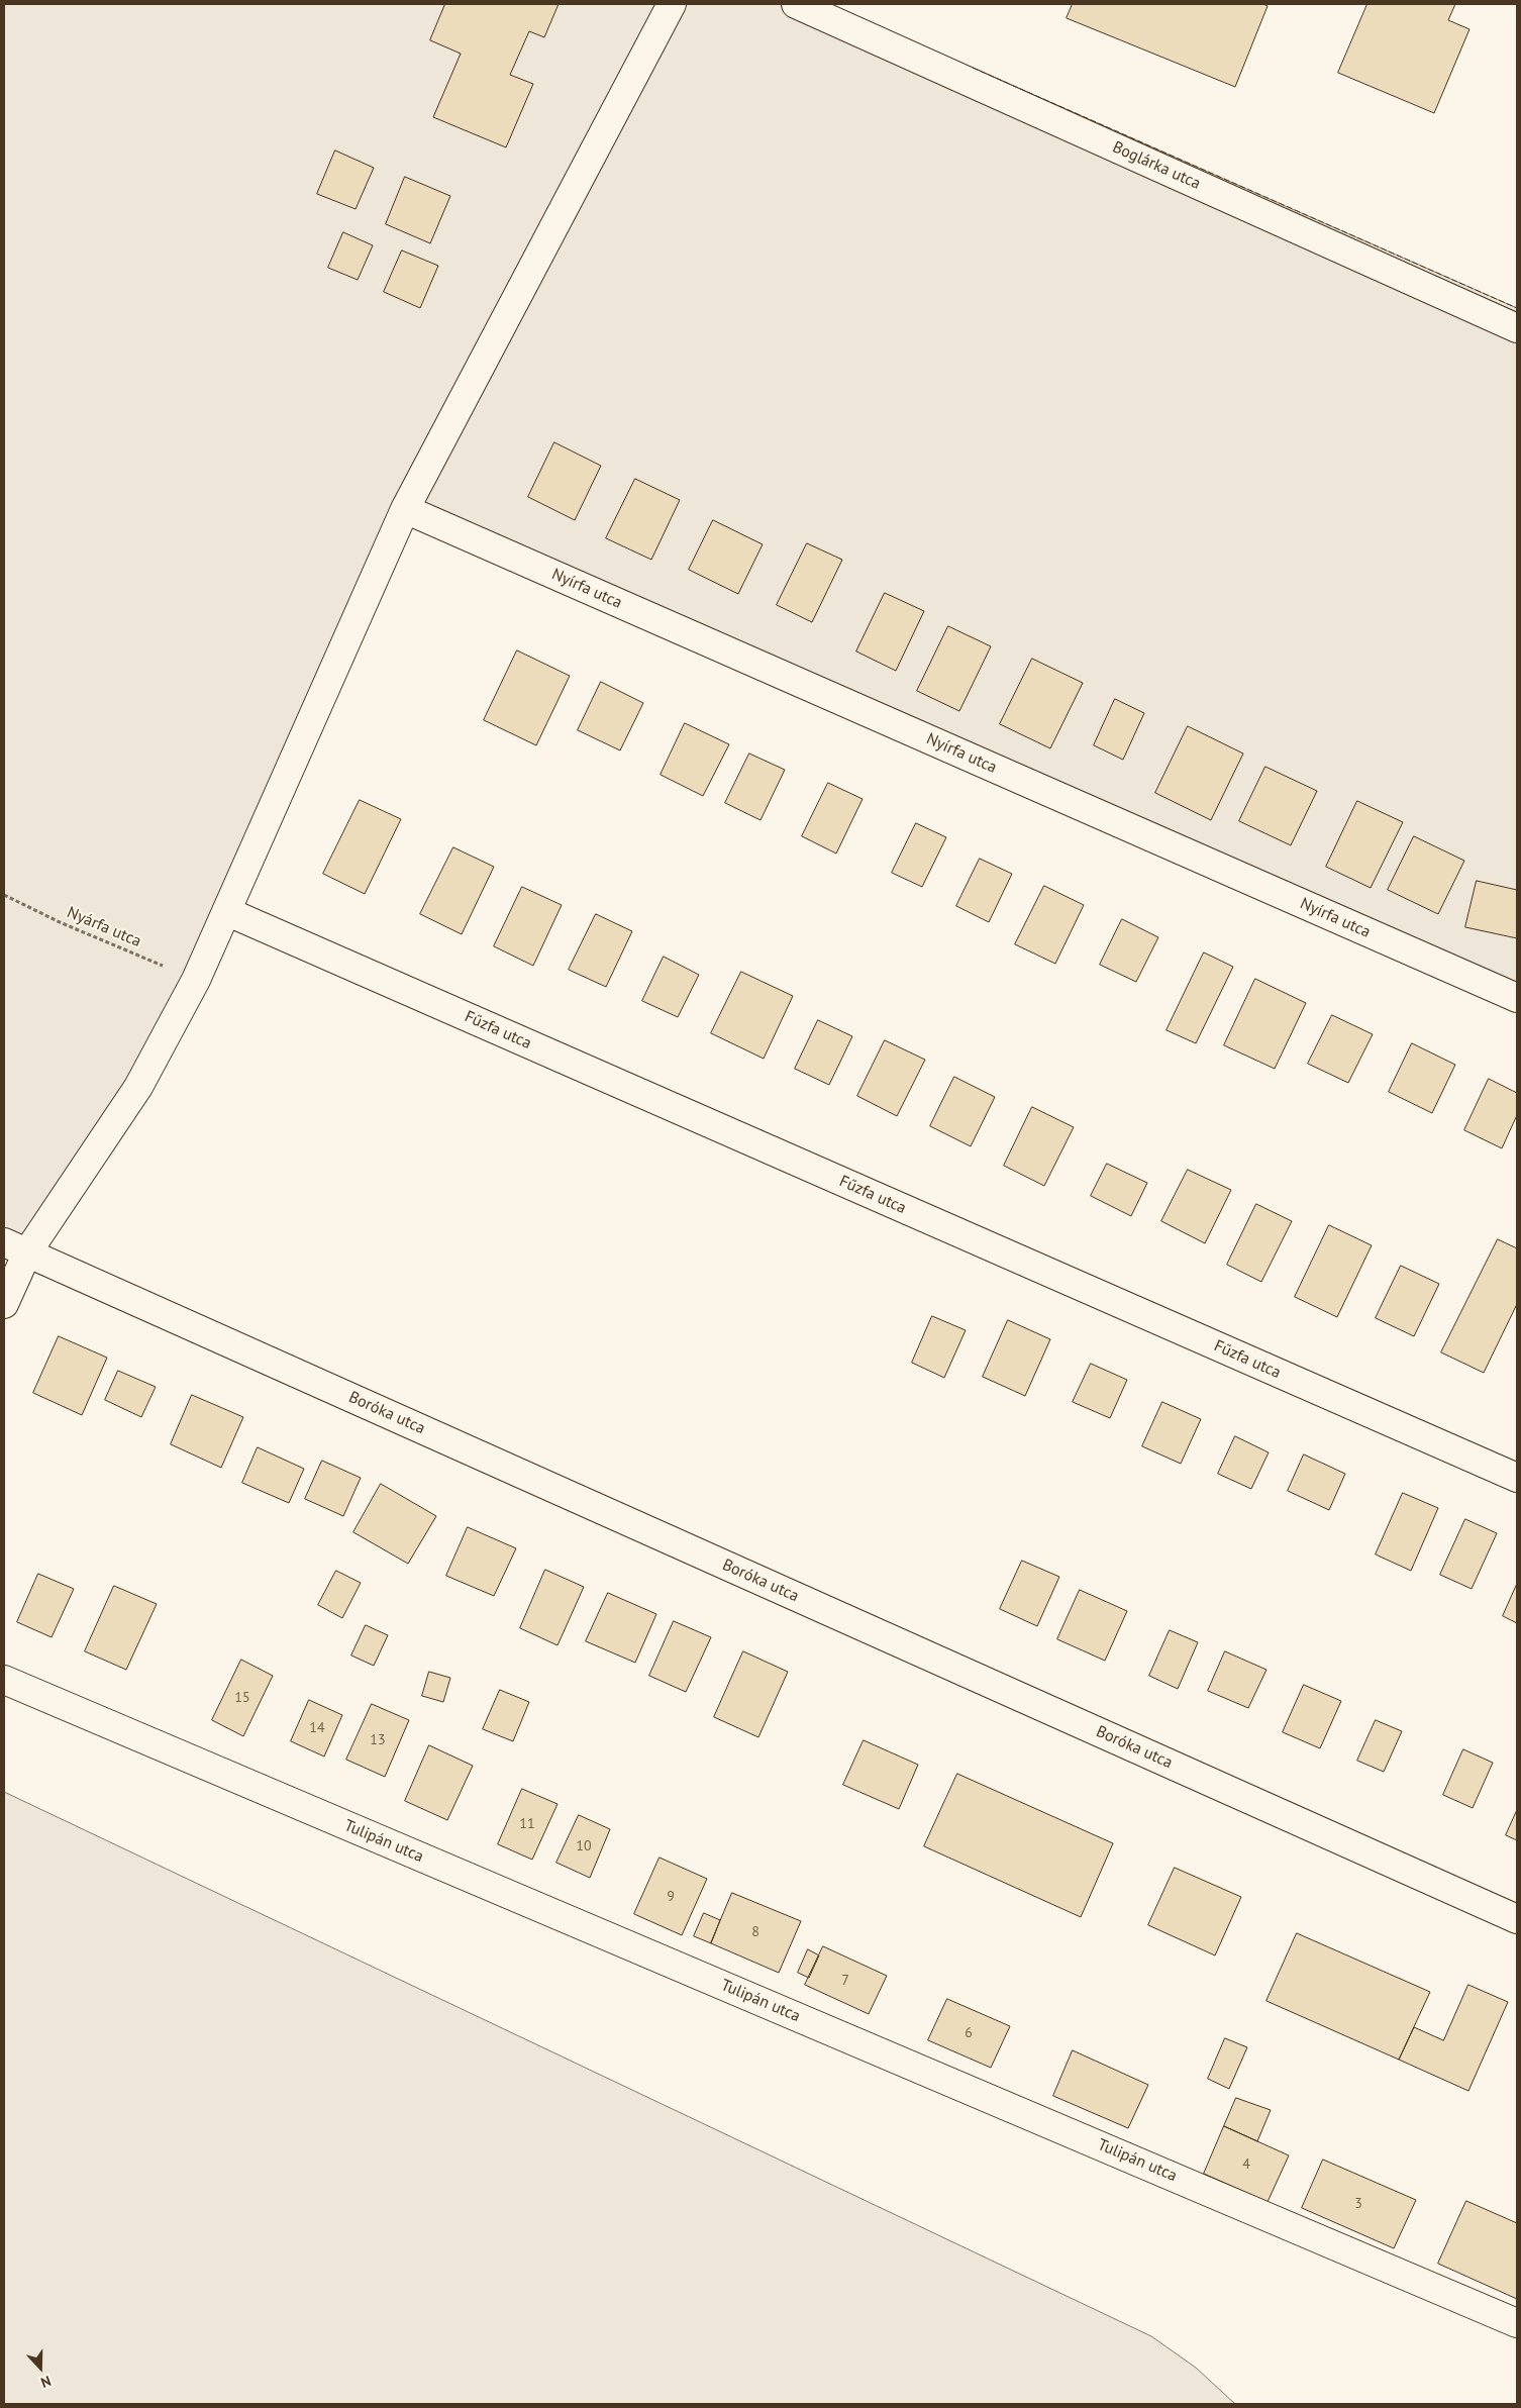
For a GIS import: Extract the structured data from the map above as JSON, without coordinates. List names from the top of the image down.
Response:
{
  "streets": {
    "street": [
      "Boglárka utca",
      "Nyírfa utca",
      "Fűzfa utca",
      "Boróka utca",
      "Tulipán utca"
    ],
    "path": ["Nyárfa utca"]
  },
  "house_numbers": [
    "15",
    "14",
    "13",
    "11",
    "10",
    "9",
    "8",
    "7",
    "6",
    "4",
    "3"
  ],
  "north": "bottom"
}
